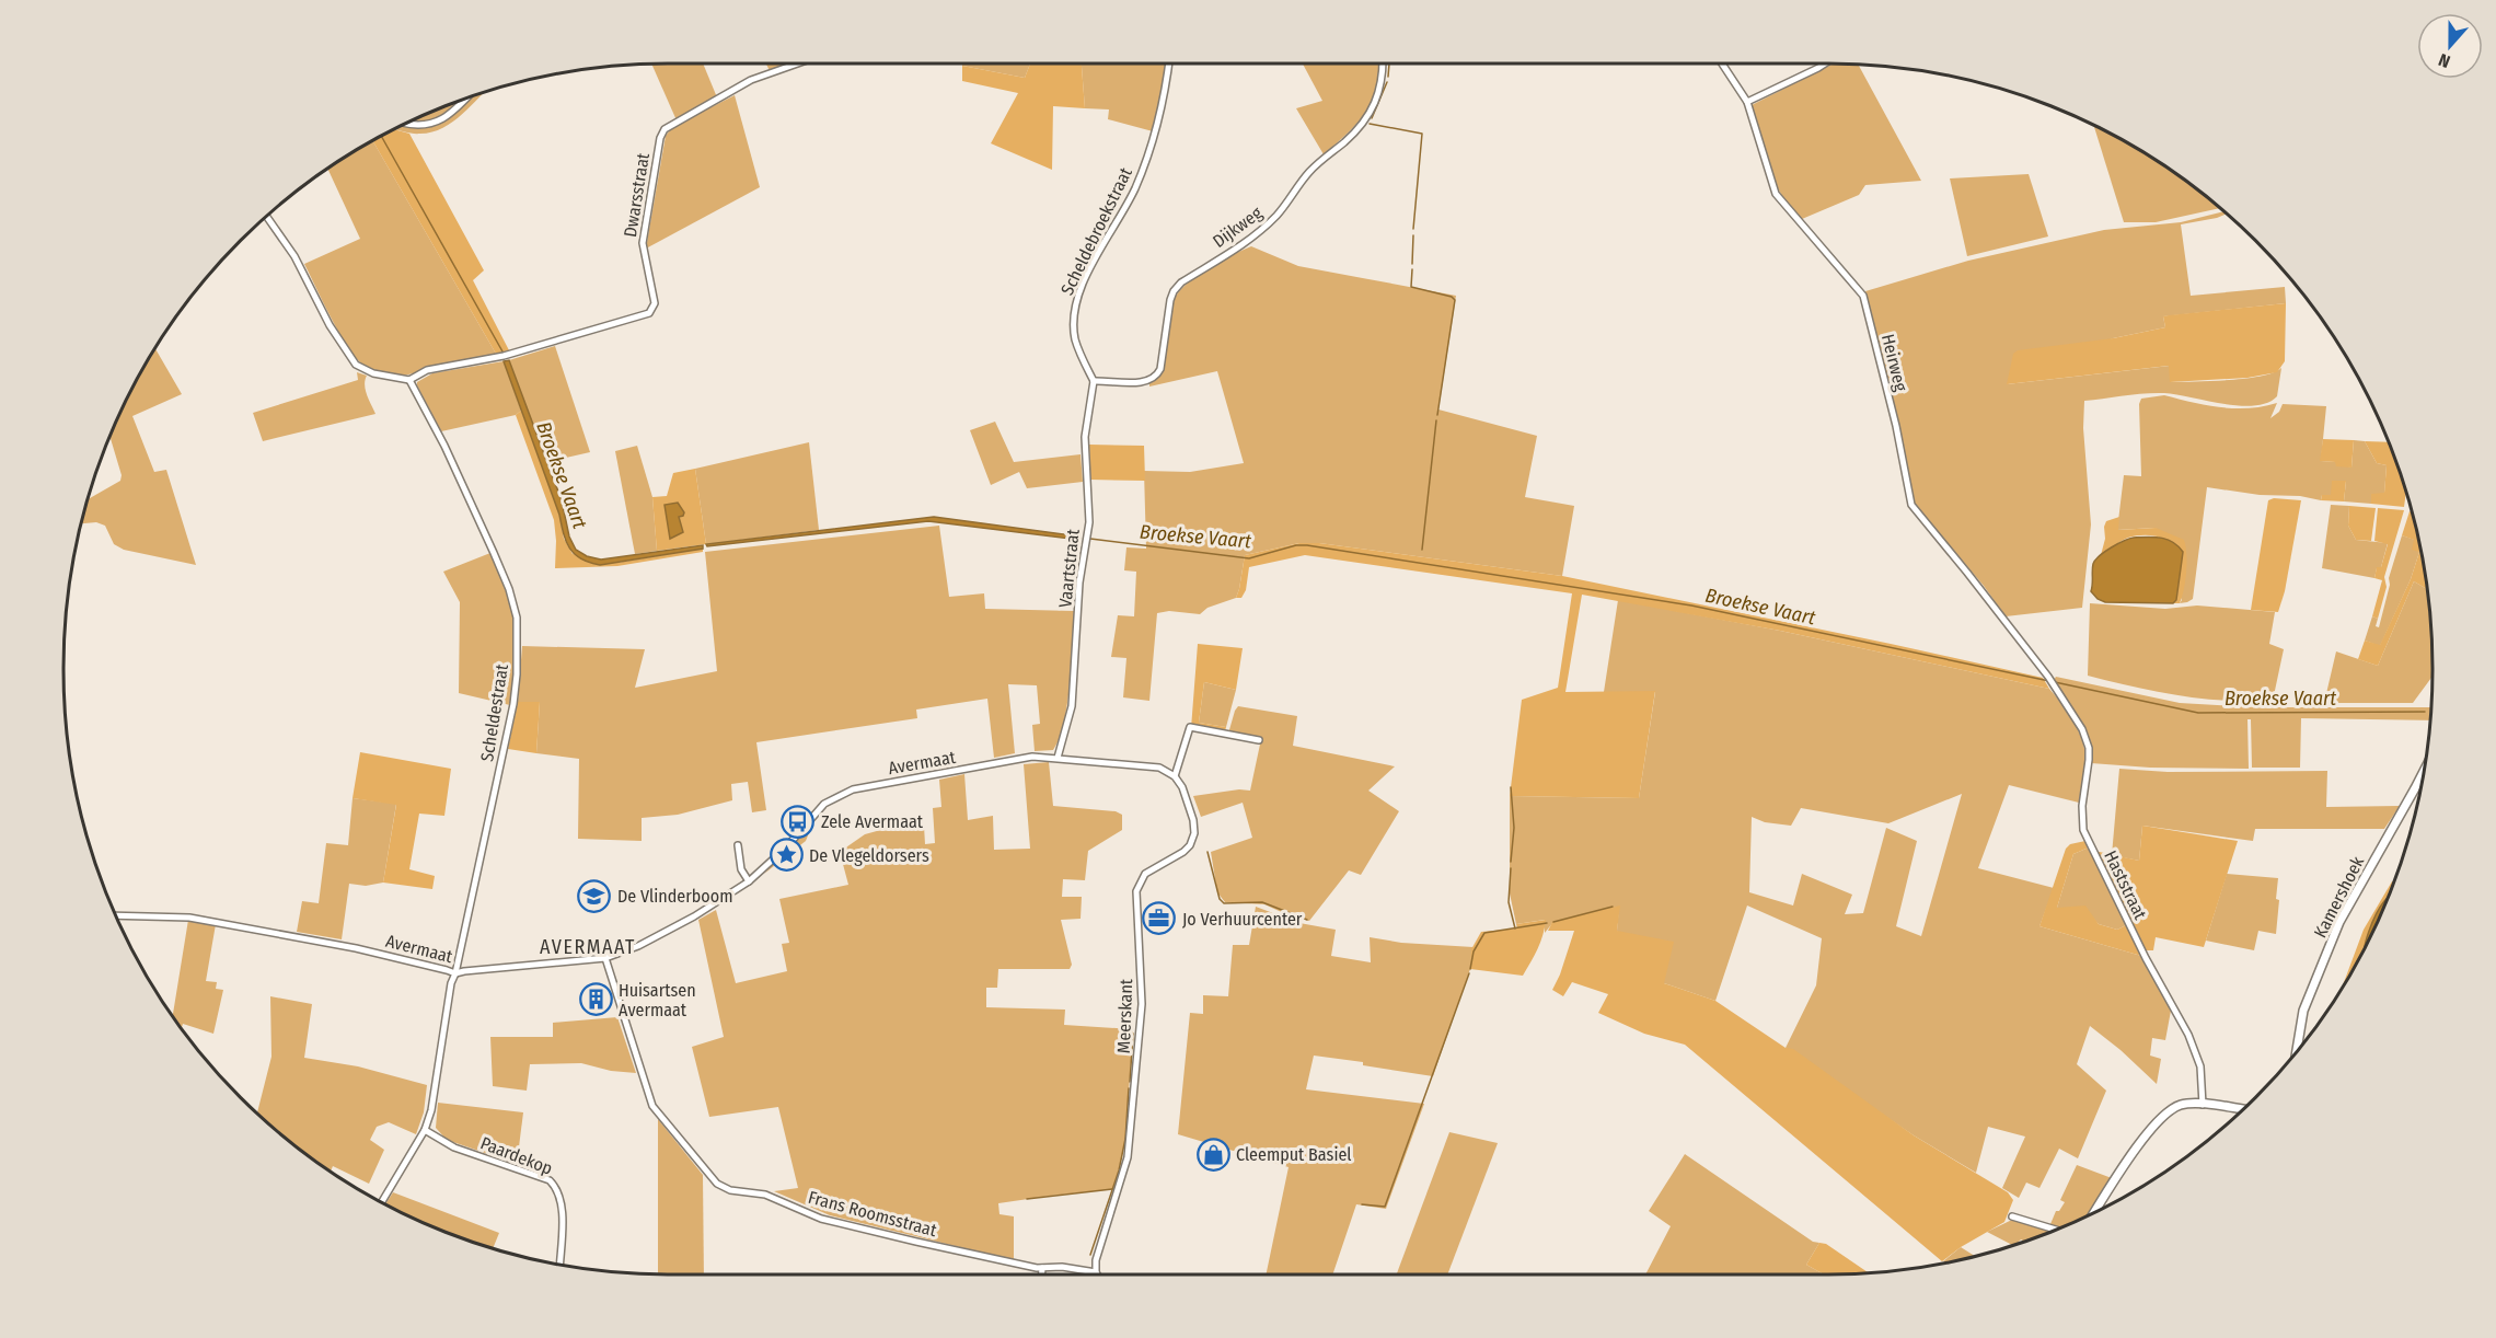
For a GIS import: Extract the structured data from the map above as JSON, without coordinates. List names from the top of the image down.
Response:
{
  "streets": {
    "street": [
      "Dwarsstraat",
      "Dijkweg",
      "Scheldebroekstraat",
      "Heirweg",
      "Vaartstraat",
      "Scheldestraat",
      "Avermaat",
      "Haststraat",
      "Kamershoek",
      "Meerskant",
      "Paardekop",
      "Frans Roomsstraat"
    ]
  },
  "crossings": [
    ["Dwarsstraat", "Scheldestraat"],
    ["Dijkweg", "Scheldebroekstraat"],
    ["Dijkweg", "Vaartstraat"],
    ["Scheldebroekstraat", "Vaartstraat"],
    ["Heirweg", "Haststraat"],
    ["Vaartstraat", "Avermaat"],
    ["Scheldestraat", "Avermaat"],
    ["Scheldestraat", "Paardekop"],
    ["Avermaat", "Frans Roomsstraat"],
    ["Meerskant", "Frans Roomsstraat"]
  ],
  "districts": ["AVERMAAT"],
  "water": ["Broekse Vaart"],
  "places": {
    "bus stop": ["Zele Avermaat"],
    "place": ["De Vlegeldorsers"],
    "school or university": ["De Vlinderboom"],
    "office": ["Jo Verhuurcenter"],
    "building": ["Huisartsen Avermaat"],
    "shop": ["Cleemput Basiel"]
  },
  "north": "bottom"
}
